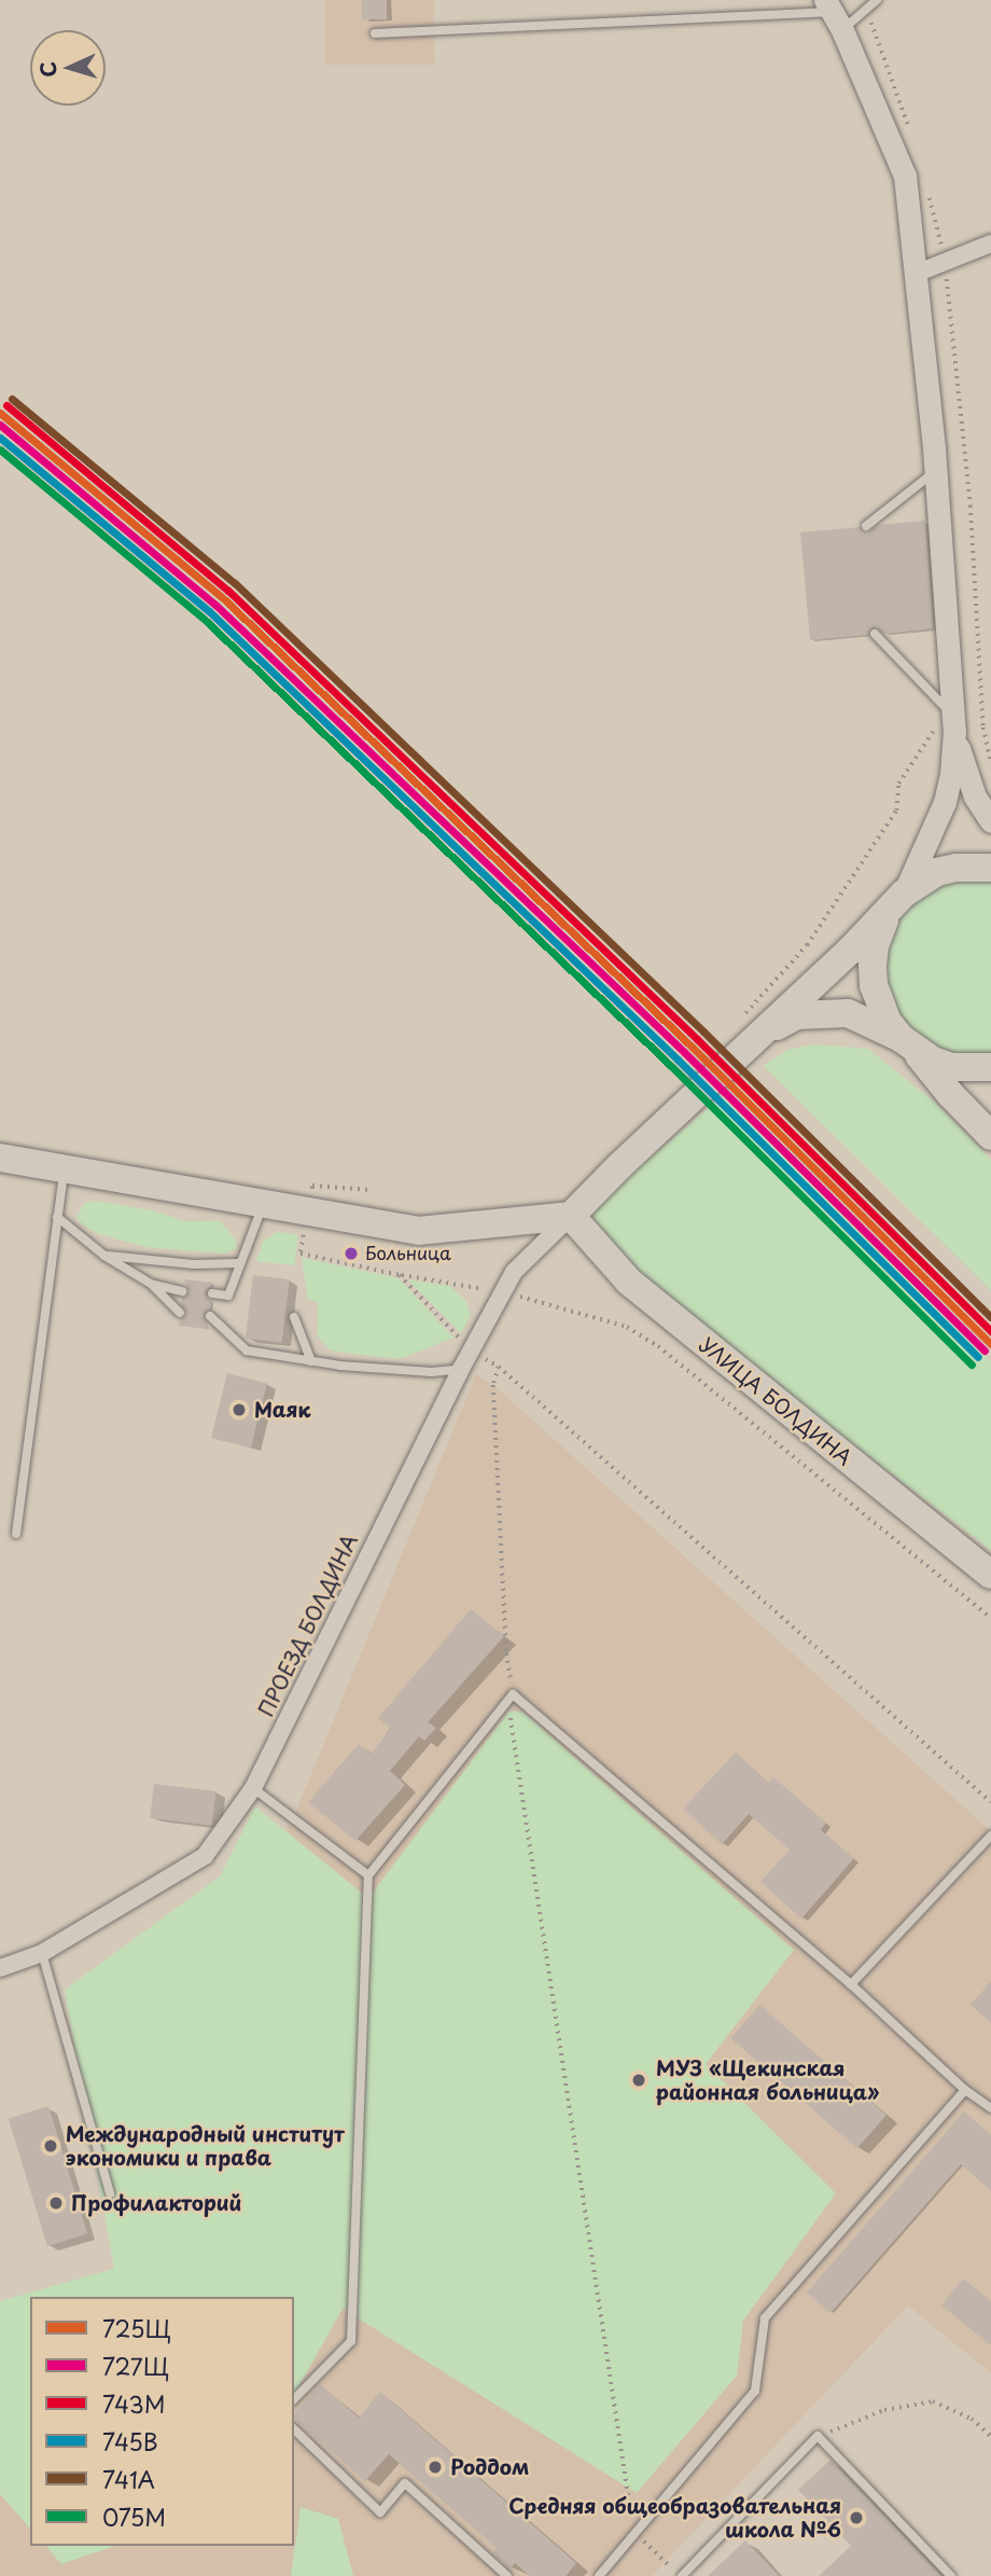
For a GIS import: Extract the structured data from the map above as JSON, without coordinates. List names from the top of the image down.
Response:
{
  "streets": {
    "main road": ["УЛИЦА БОЛДИНА"],
    "street": ["ПРОЕЗД БОЛДИНА"]
  },
  "crossings": [
    ["УЛИЦА БОЛДИНА", "ПРОЕЗД БОЛДИНА"]
  ],
  "places": [
    "Больница",
    "Маяк",
    "МУЗ «Щекинская районная больница»",
    "Международный институт экономики и права",
    "Профилакторий",
    "Роддом",
    "Средняя общеобразовательная школа №6"
  ],
  "lines": [
    "transit line 741А",
    "transit line 743М",
    "transit line 725Щ",
    "transit line 727Щ",
    "transit line 745В",
    "transit line 075М"
  ],
  "legend": [
    "725Щ",
    "727Щ",
    "743М",
    "745В",
    "741А",
    "075М"
  ],
  "north": "left"
}
